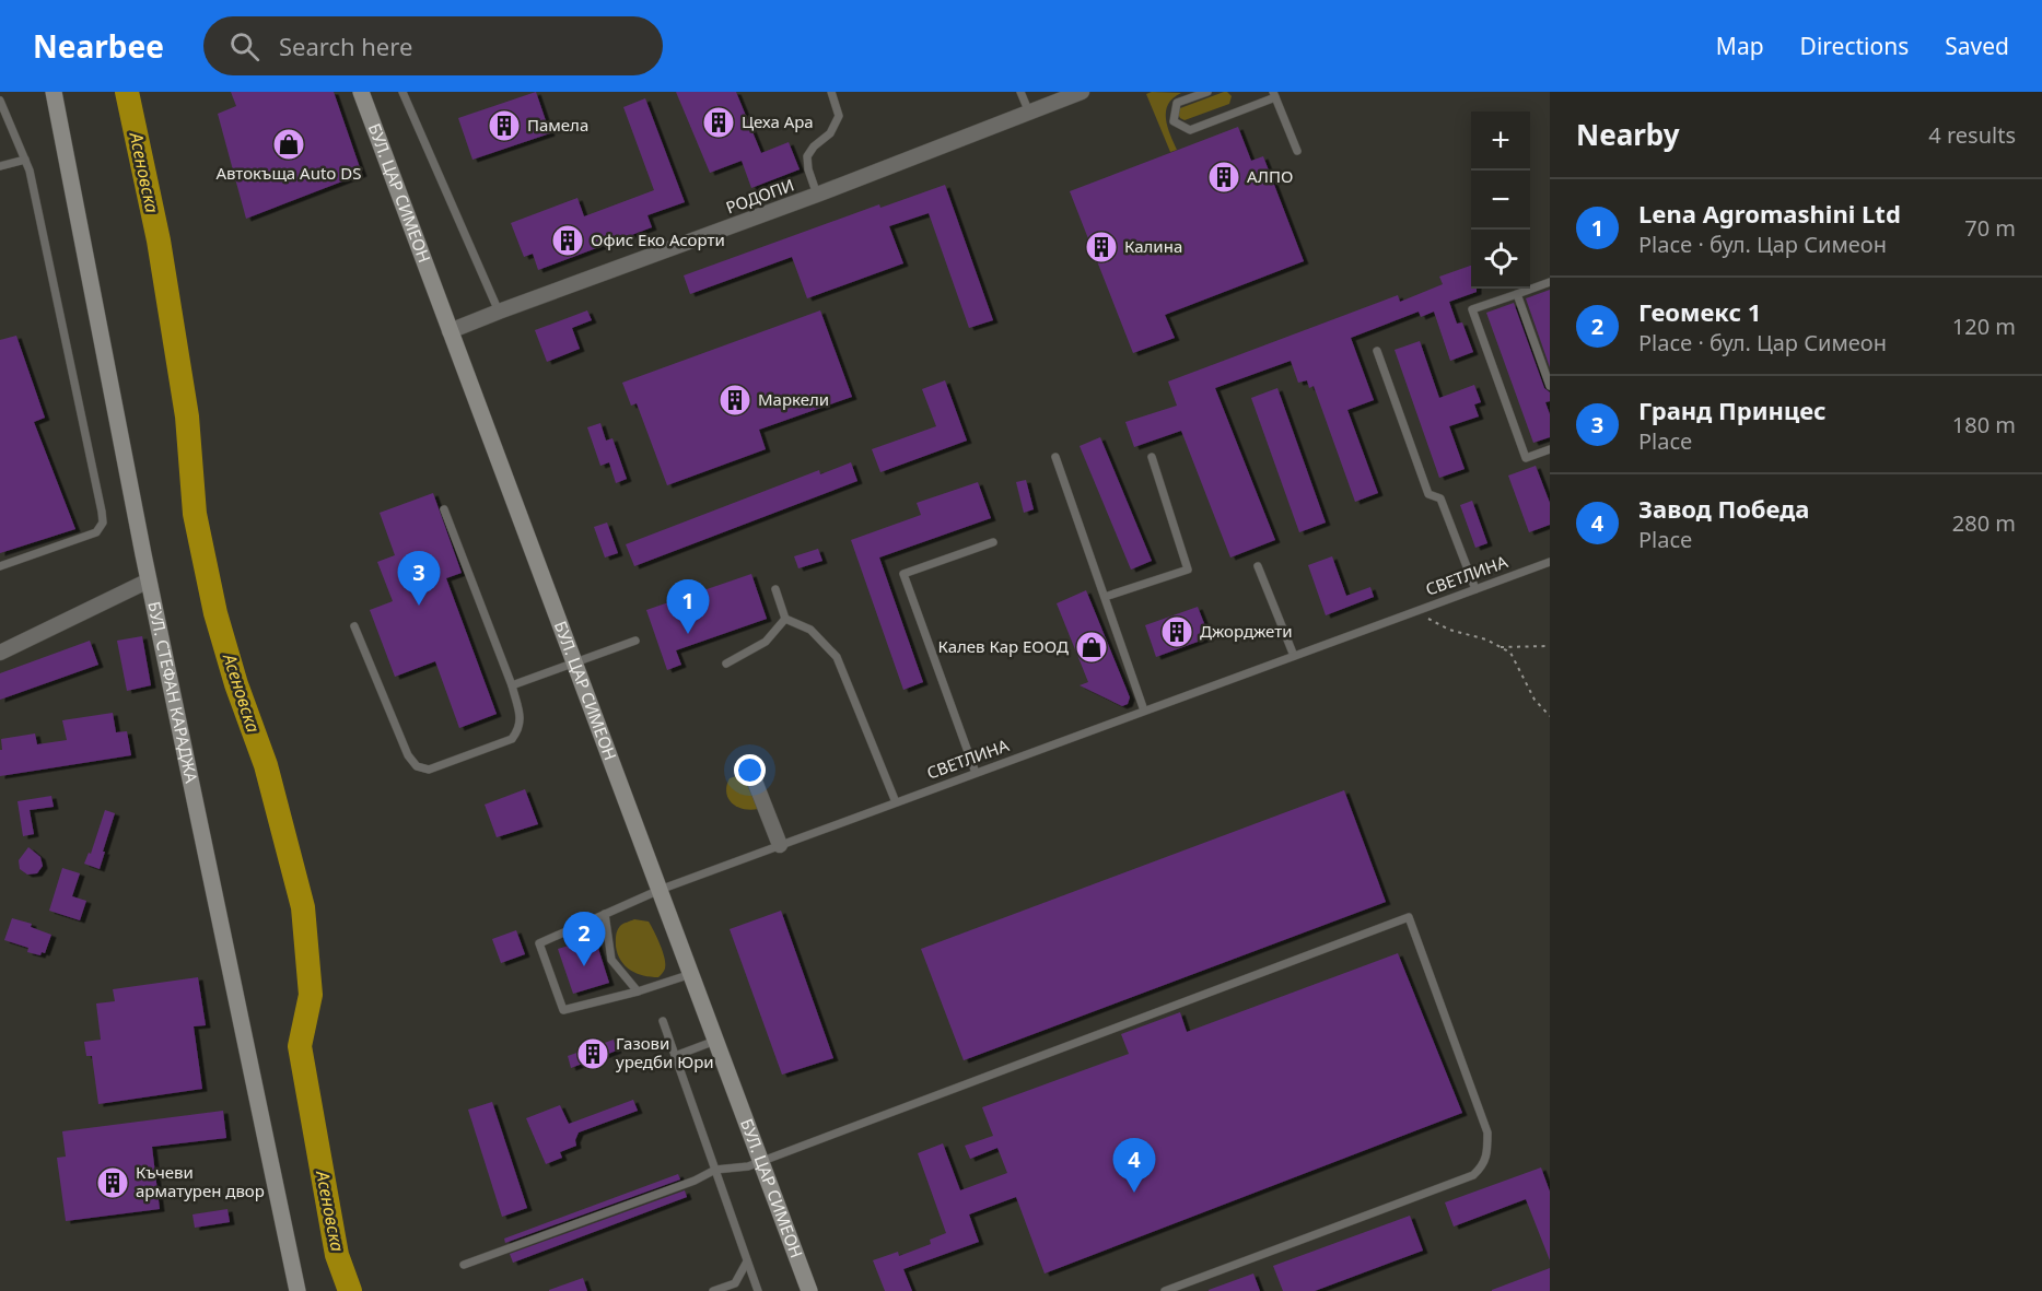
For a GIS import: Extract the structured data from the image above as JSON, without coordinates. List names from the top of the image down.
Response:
{
  "streets": {
    "main road": ["БУЛ. ЦАР СИМЕОН", "БУЛ. СТЕФАН КАРАДЖА"],
    "street": ["РОДОПИ"],
    "lane": ["СВЕТЛИНА"]
  },
  "crossings": [
    ["БУЛ. ЦАР СИМЕОН", "РОДОПИ"],
    ["БУЛ. ЦАР СИМЕОН", "СВЕТЛИНА"]
  ],
  "water": ["Асеновска"],
  "places": {
    "building": [
      "Цеха Ара",
      "Памела",
      "АЛПО",
      "Офис Еко Асорти",
      "Калина",
      "Маркели",
      "Джорджети",
      "Газови уредби Юри",
      "Къчеви арматурен двор"
    ],
    "shop": ["Автокъща Auto DS", "Калев Кар ЕООД"]
  },
  "page": {
    "header": "Nearbee",
    "search": "Search here",
    "nav": ["Map", "Directions", "Saved"],
    "heading": ["Nearby", "4 results"],
    "map_buttons": ["+", "−"],
    "list": [
      {
        "mark": "1",
        "name": "Lena Agromashini Ltd",
        "note": "Place · бул. Цар Симеон",
        "value": "70 m"
      },
      {
        "mark": "2",
        "name": "Геомекс 1",
        "note": "Place · бул. Цар Симеон",
        "value": "120 m"
      },
      {
        "mark": "3",
        "name": "Гранд Принцес",
        "note": "Place",
        "value": "180 m"
      },
      {
        "mark": "4",
        "name": "Завод Победа",
        "note": "Place",
        "value": "280 m"
      }
    ],
    "pins": [
      "3",
      "1",
      "2",
      "4"
    ]
  }
}
